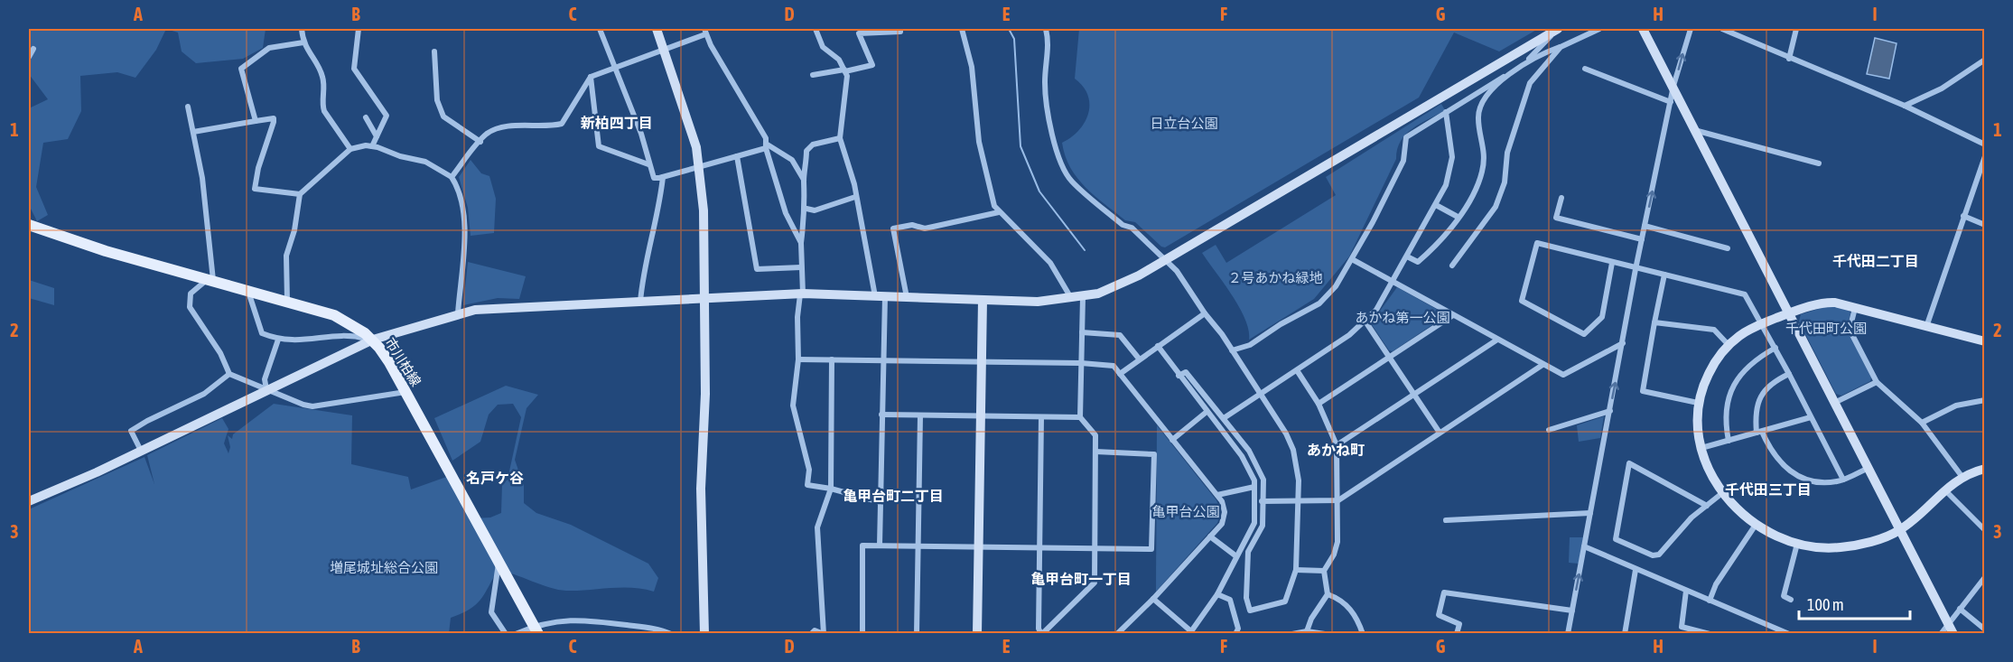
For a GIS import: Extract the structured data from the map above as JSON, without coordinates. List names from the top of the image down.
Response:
{
  "streets": {
    "main road": ["市川柏線"]
  },
  "districts": [
    "新柏四丁目",
    "千代田二丁目",
    "あかね町",
    "名戸ケ谷",
    "千代田三丁目",
    "亀甲台町二丁目",
    "亀甲台町一丁目"
  ],
  "parks": [
    "日立台公園",
    "２号あかね緑地",
    "あかね第一公園",
    "千代田町公園",
    "亀甲台公園",
    "増尾城址総合公園"
  ],
  "scale_bar": "100 m",
  "grid": {
    "columns": [
      "A",
      "B",
      "C",
      "D",
      "E",
      "F",
      "G",
      "H",
      "I"
    ],
    "rows": ["1", "2", "3"]
  }
}
